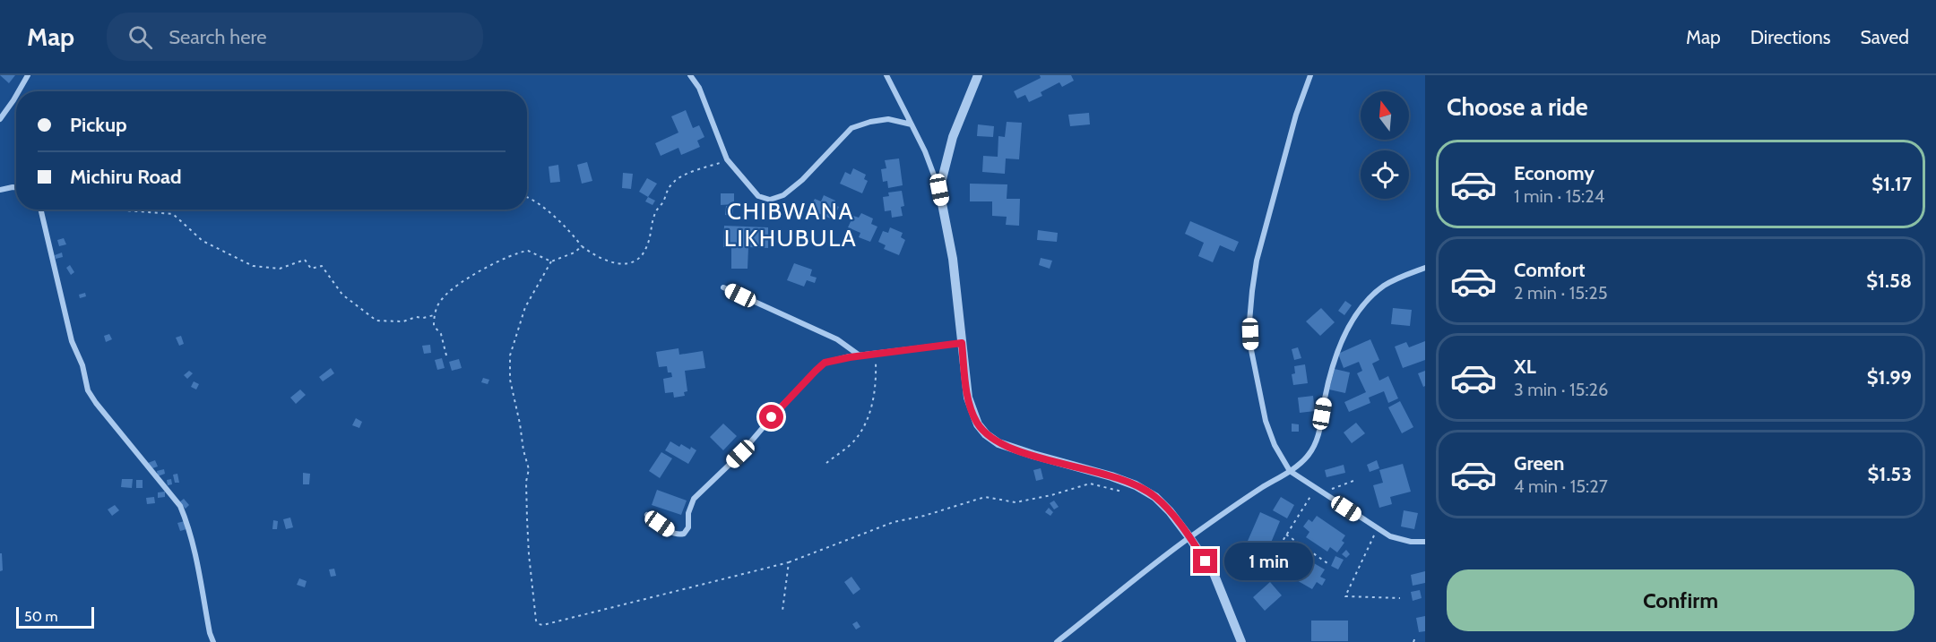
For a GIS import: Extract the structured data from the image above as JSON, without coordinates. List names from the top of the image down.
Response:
{
  "districts": ["CHIBWANA LIKHUBULA"],
  "scale_bar": "50 m",
  "north": "top",
  "page": {
    "header": "Map",
    "search": "Search here",
    "nav": ["Map", "Directions", "Saved"],
    "heading": "Choose a ride",
    "banner": ["Pickup", "Michiru Road"],
    "list": [
      {
        "name": "Economy",
        "note": "1 min · 15:24",
        "value": "$1.17"
      },
      {
        "name": "Comfort",
        "note": "2 min · 15:25",
        "value": "$1.58"
      },
      {
        "name": "XL",
        "note": "3 min · 15:26",
        "value": "$1.99"
      },
      {
        "name": "Green",
        "note": "4 min · 15:27",
        "value": "$1.53"
      }
    ],
    "bubble": "1 min",
    "buttons": "Confirm",
    "scale": "50 m"
  }
}
